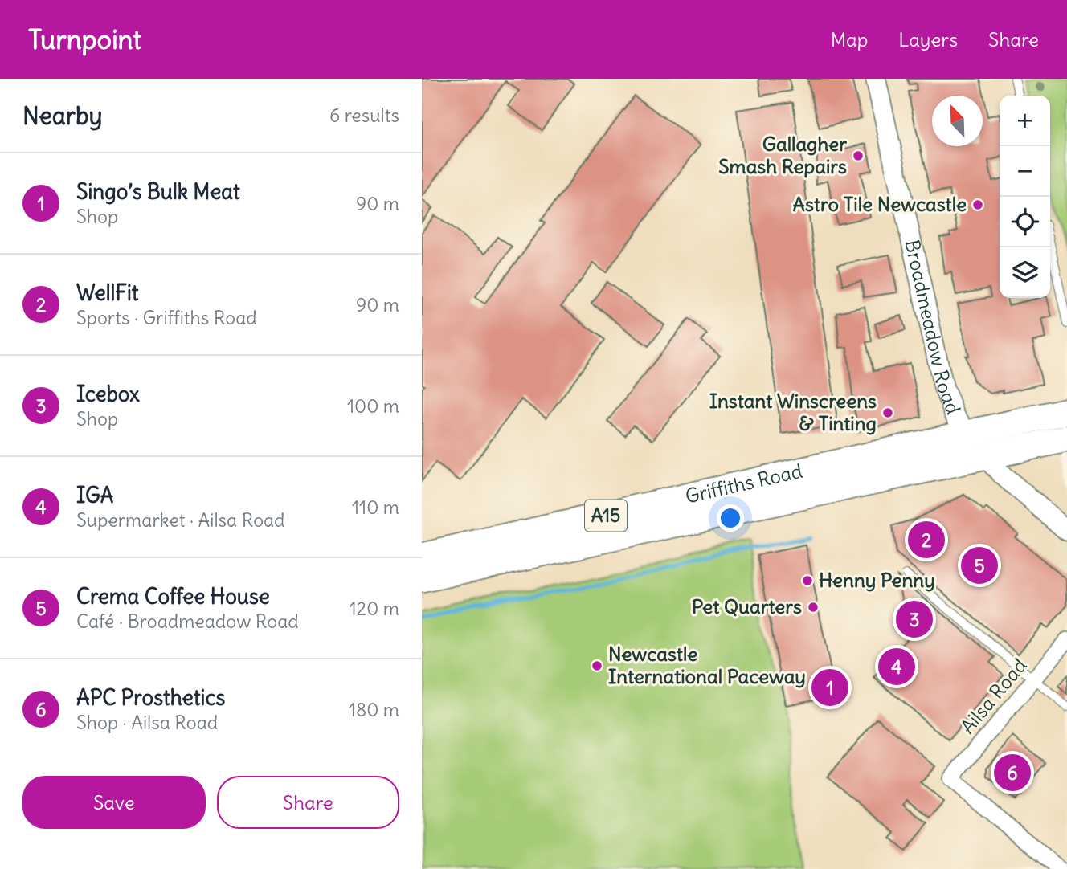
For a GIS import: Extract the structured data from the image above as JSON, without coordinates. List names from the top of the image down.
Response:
{
  "streets": {
    "highway": ["Broadmeadow Road", "Griffiths Road", "A15"],
    "street": ["Ailsa Road"]
  },
  "crossings": [
    ["Broadmeadow Road", "Griffiths Road"]
  ],
  "places": [
    "Gallagher Smash Repairs",
    "Astro Tile Newcastle",
    "Instant Winscreens & Tinting",
    "Henny Penny",
    "Pet Quarters",
    "Newcastle International Paceway"
  ],
  "north": "top left",
  "page": {
    "header": "Turnpoint",
    "nav": ["Map", "Layers", "Share"],
    "heading": ["Nearby", "6 results"],
    "map_buttons": ["+", "−"],
    "list": [
      {
        "mark": "1",
        "name": "Singo’s Bulk Meat",
        "note": "Shop",
        "value": "90 m"
      },
      {
        "mark": "2",
        "name": "WellFit",
        "note": "Sports · Griffiths Road",
        "value": "90 m"
      },
      {
        "mark": "3",
        "name": "Icebox",
        "note": "Shop",
        "value": "100 m"
      },
      {
        "mark": "4",
        "name": "IGA",
        "note": "Supermarket · Ailsa Road",
        "value": "110 m"
      },
      {
        "mark": "5",
        "name": "Crema Coffee House",
        "note": "Café · Broadmeadow Road",
        "value": "120 m"
      },
      {
        "mark": "6",
        "name": "APC Prosthetics",
        "note": "Shop · Ailsa Road",
        "value": "180 m"
      }
    ],
    "pins": [
      "2",
      "5",
      "3",
      "4",
      "1",
      "6"
    ],
    "buttons": ["Save", "Share"]
  }
}
